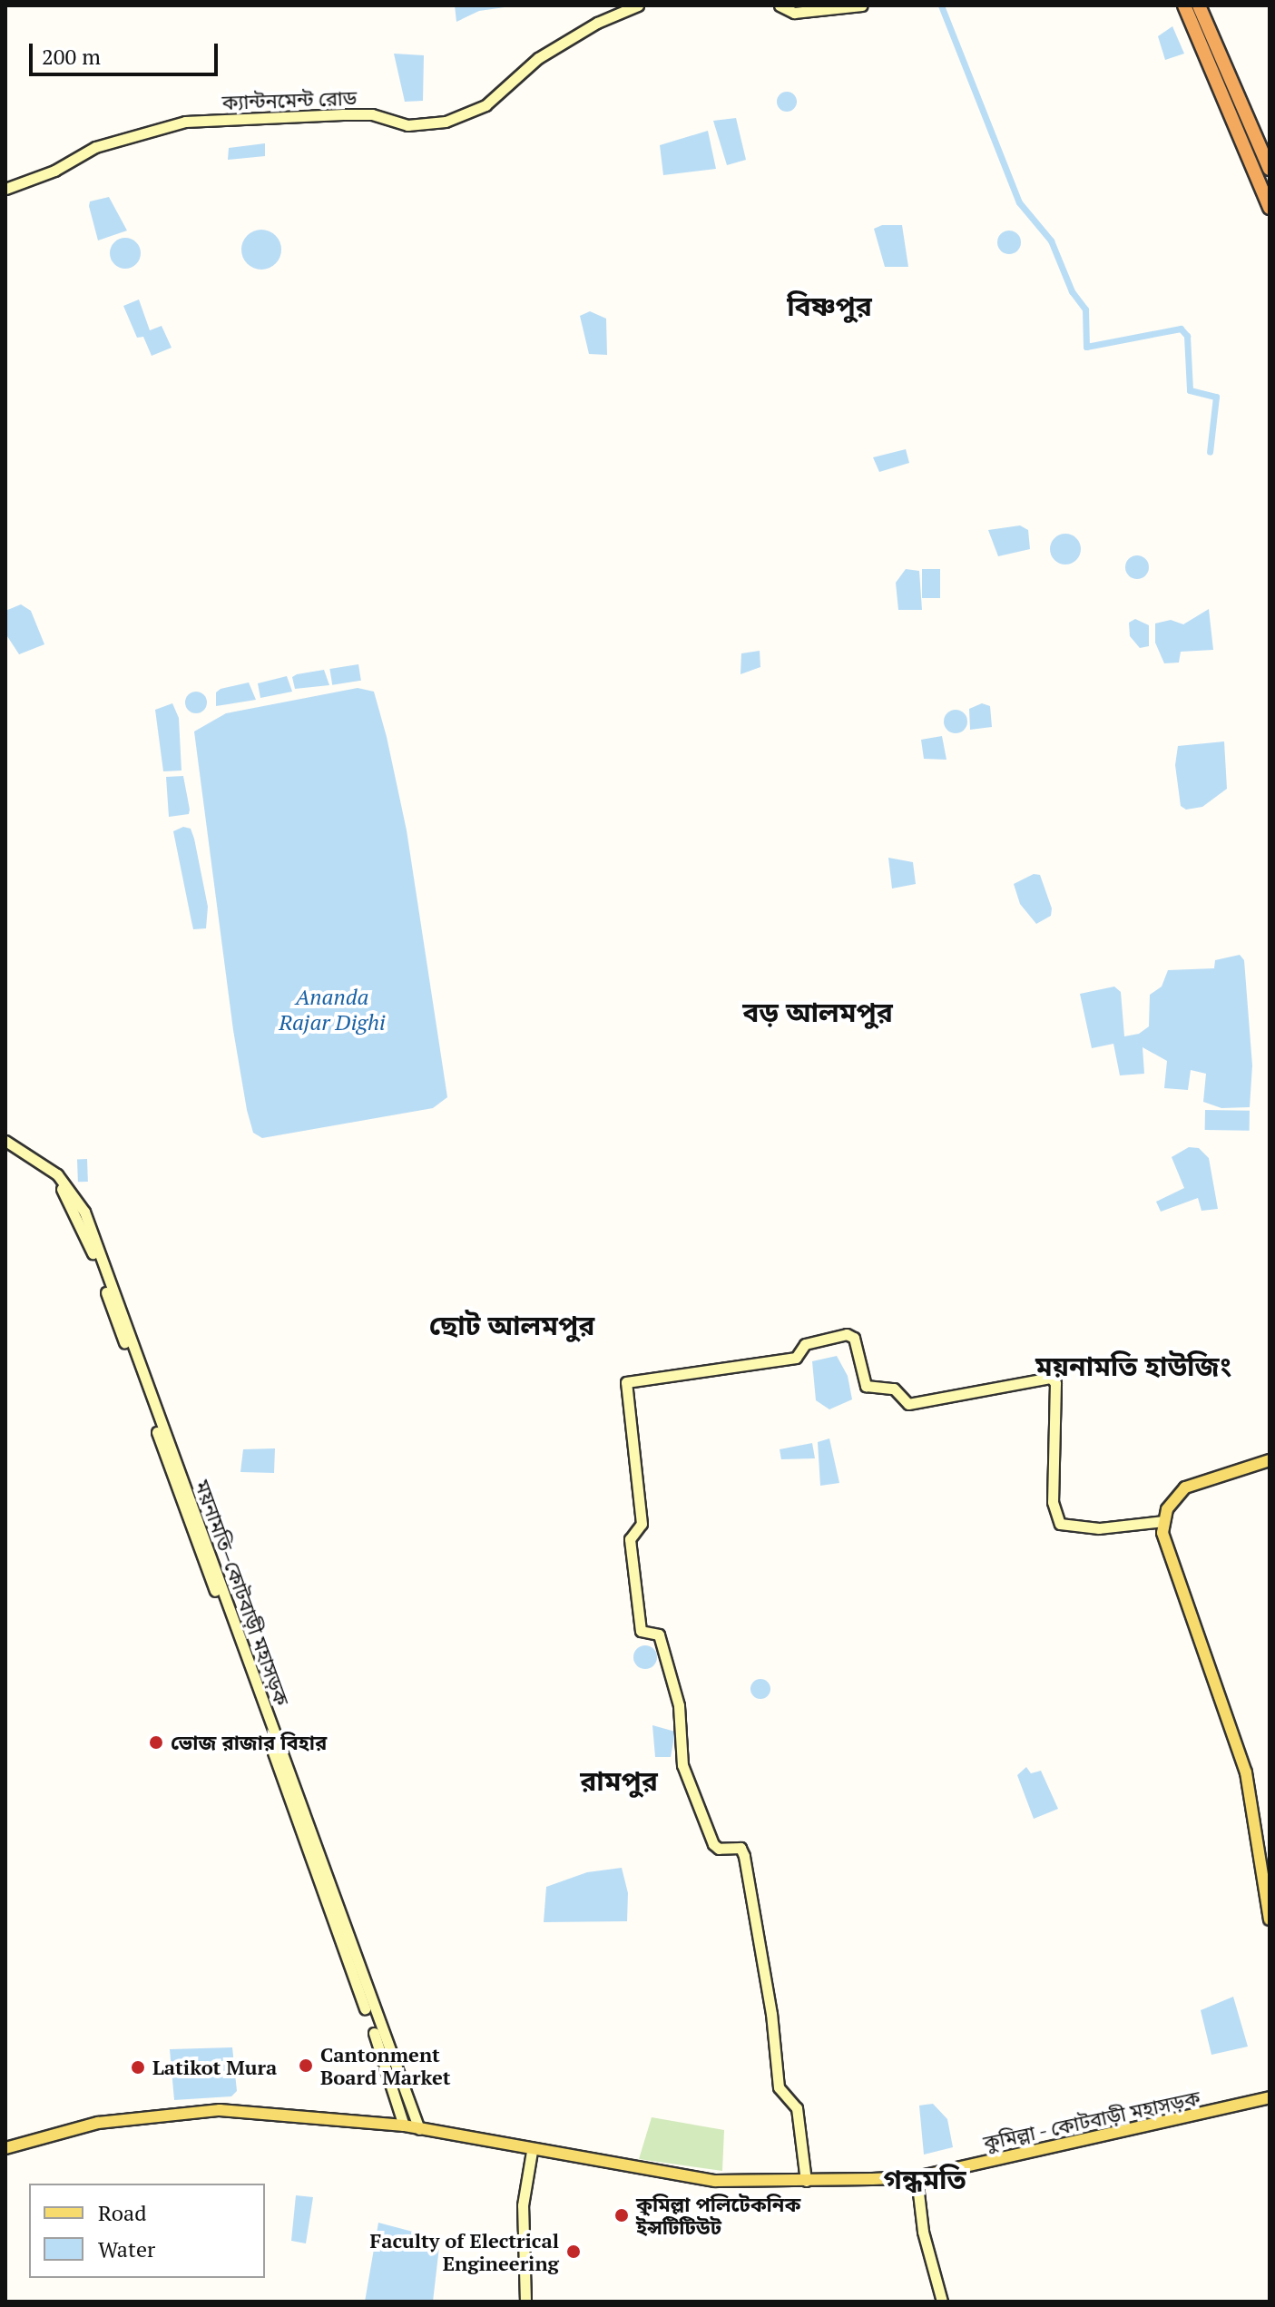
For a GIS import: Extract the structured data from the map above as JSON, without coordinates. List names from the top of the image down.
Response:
{
  "streets": {
    "main road": ["ক্যান্টনমেন্ট রোড", "ময়নামতি–কোটবাড়ী মহাসড়ক", "কুমিল্লা - কোটবাড়ী মহাসড়ক"]
  },
  "crossings": [
    ["ময়নামতি–কোটবাড়ী মহাসড়ক", "কুমিল্লা - কোটবাড়ী মহাসড়ক"]
  ],
  "districts": [
    "বিষ্ণপুর",
    "বড় আলমপুর",
    "ছোট আলমপুর",
    "ময়নামতি হাউজিং",
    "রামপুর",
    "গন্ধমতি"
  ],
  "water": ["Ananda Rajar Dighi"],
  "places": [
    "ভোজ রাজার বিহার",
    "Cantonment Board Market",
    "Latikot Mura",
    "কুমিল্লা পলিটেকনিক ইন্সটিটিউট",
    "Faculty of Electrical Engineering"
  ],
  "legend": ["Road", "Water"],
  "scale_bar": "200 m"
}
